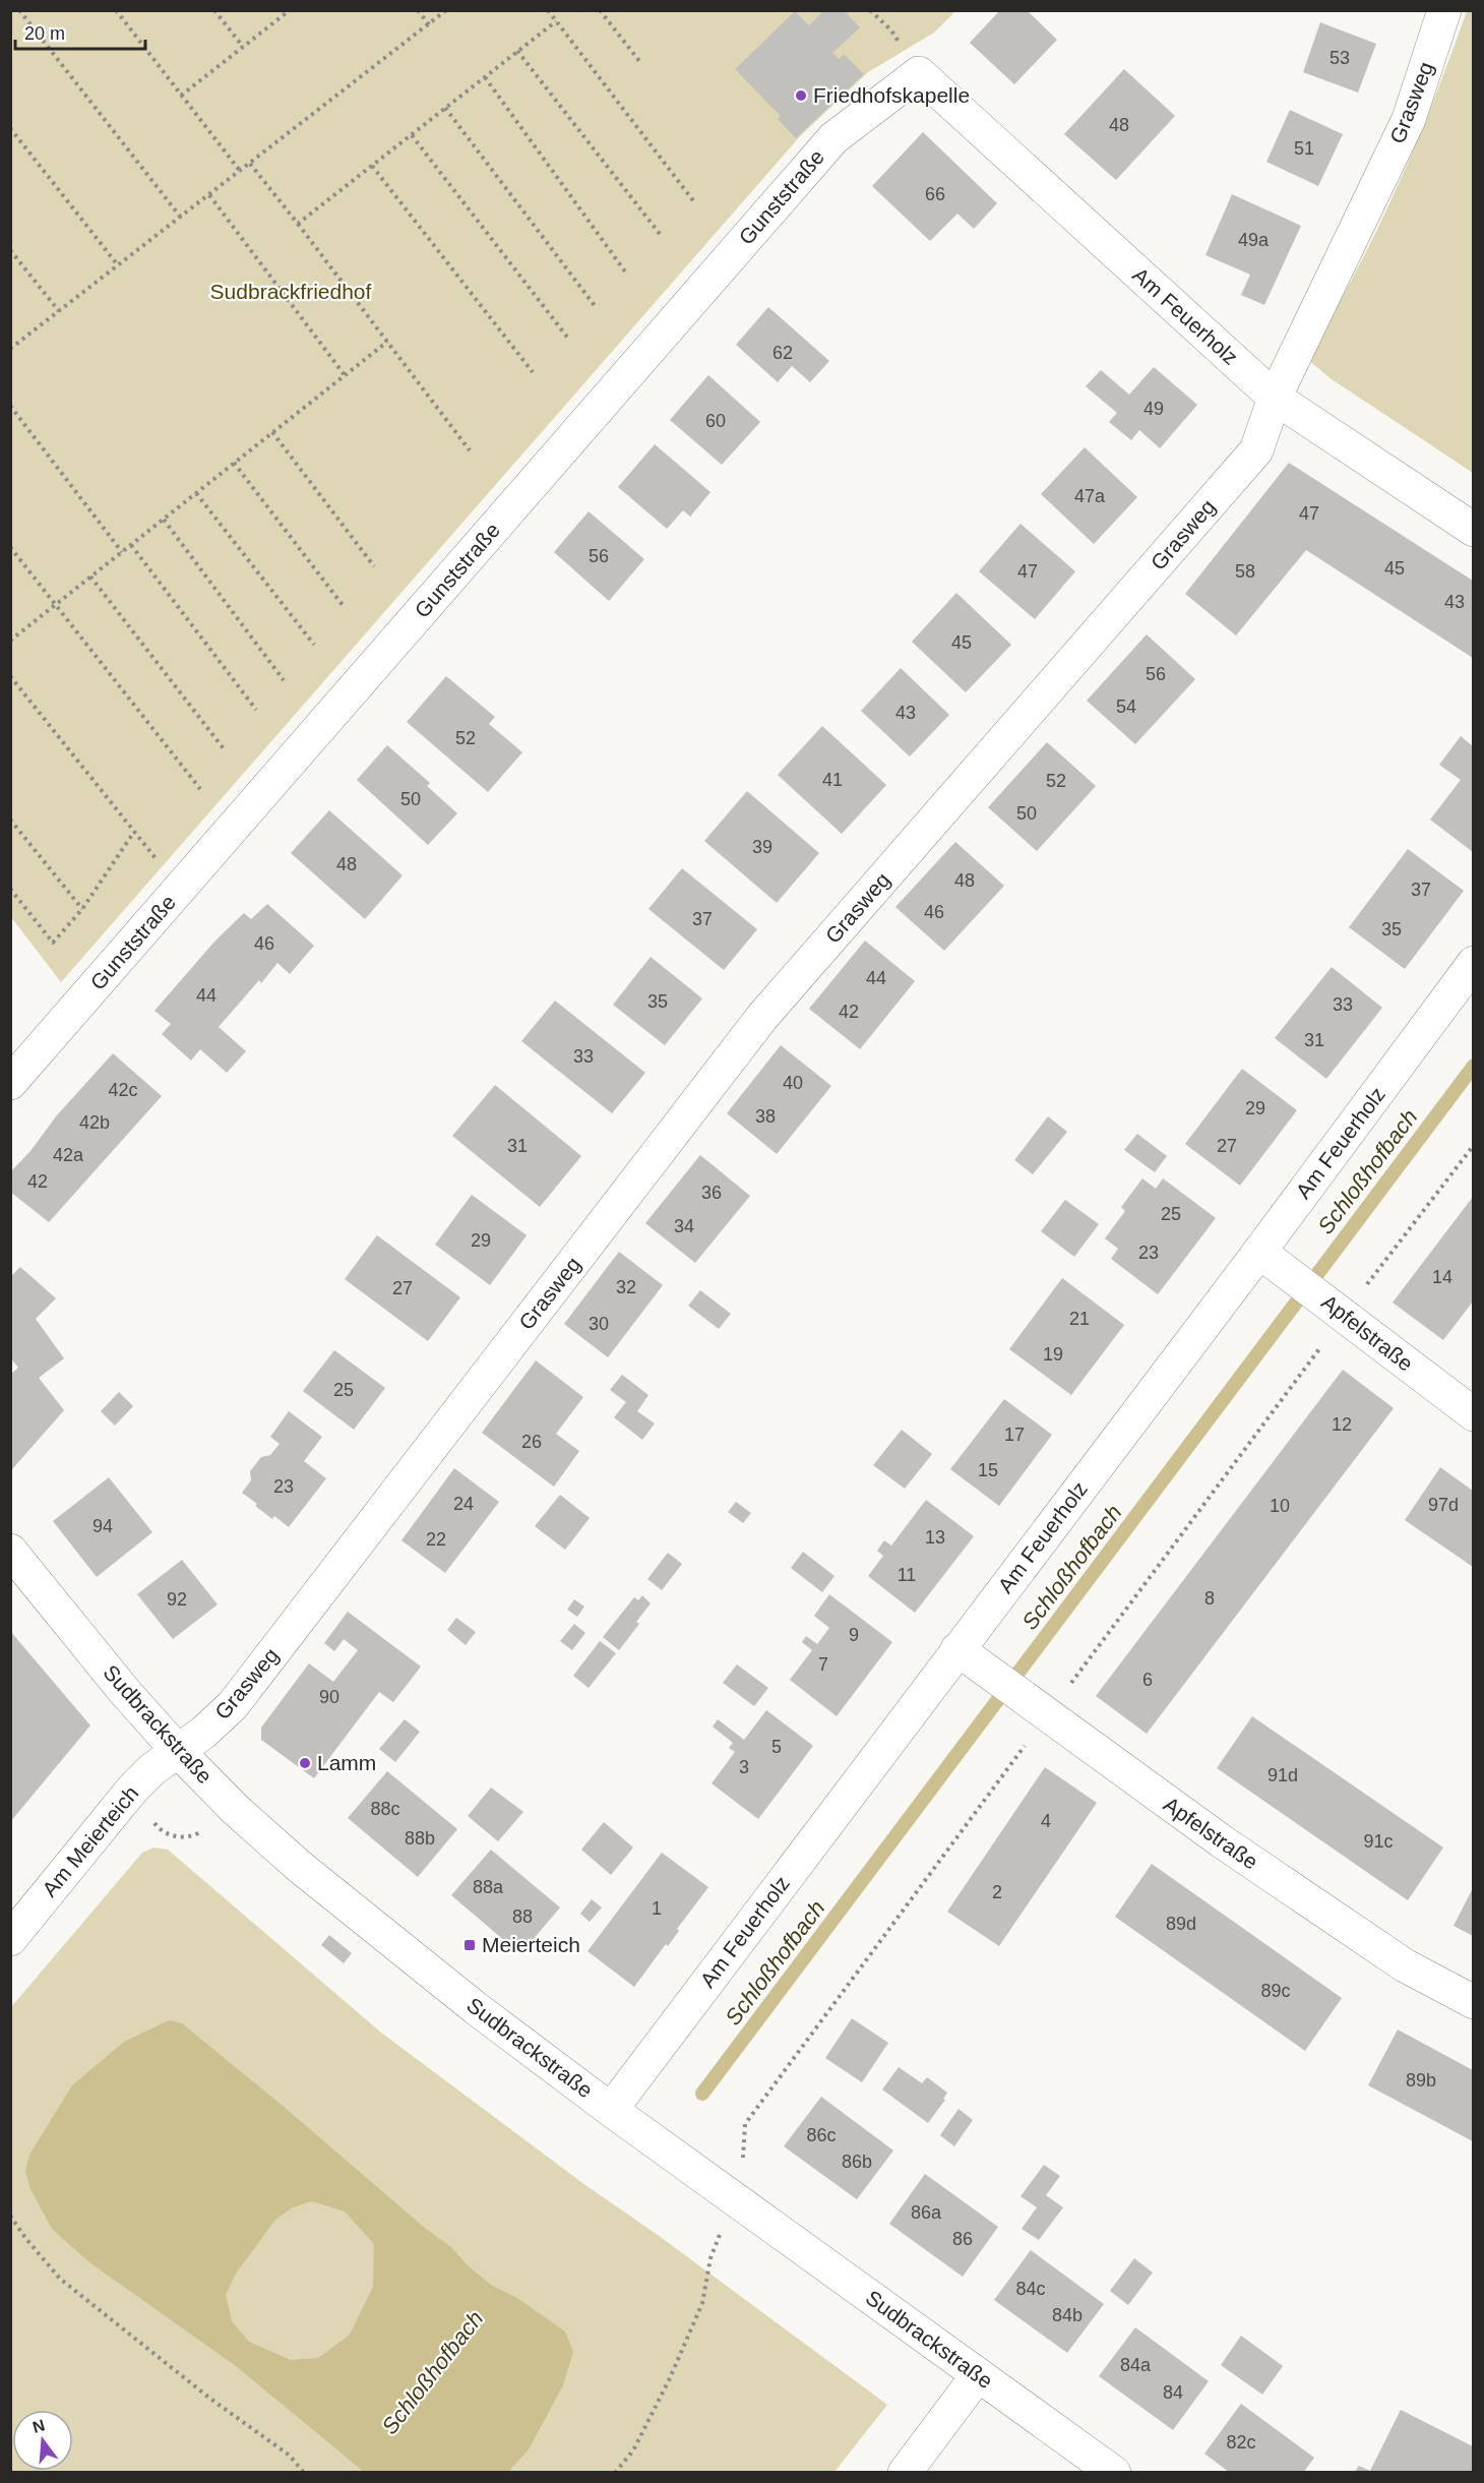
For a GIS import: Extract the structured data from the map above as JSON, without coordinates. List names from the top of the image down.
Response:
{
  "streets": {
    "street": [
      "Grasweg",
      "Gunststraße",
      "Am Feuerholz",
      "Apfelstraße",
      "Sudbrackstraße",
      "Am Meierteich"
    ]
  },
  "crossings": [
    ["Grasweg", "Am Feuerholz"],
    ["Grasweg", "Sudbrackstraße"],
    ["Grasweg", "Am Meierteich"],
    ["Gunststraße", "Am Feuerholz"],
    ["Am Feuerholz", "Apfelstraße"],
    ["Am Feuerholz", "Sudbrackstraße"],
    ["Sudbrackstraße", "Am Meierteich"]
  ],
  "water": ["Schloßhofbach"],
  "parks": ["Sudbrackfriedhof"],
  "places": {
    "other": ["Friedhofskapelle", "Lamm"],
    "transit": ["Meierteich"]
  },
  "house_numbers": [
    "53",
    "48",
    "51",
    "66",
    "49a",
    "62",
    "49",
    "60",
    "47a",
    "47",
    "56",
    "45",
    "47",
    "58",
    "43",
    "45",
    "56",
    "54",
    "43",
    "52",
    "41",
    "52",
    "50",
    "50",
    "39",
    "48",
    "48",
    "37",
    "46",
    "37",
    "35",
    "46",
    "44",
    "44",
    "35",
    "33",
    "42",
    "31",
    "33",
    "40",
    "42c",
    "29",
    "38",
    "42b",
    "31",
    "27",
    "42a",
    "42",
    "36",
    "25",
    "34",
    "29",
    "23",
    "14",
    "32",
    "27",
    "21",
    "30",
    "19",
    "25",
    "12",
    "17",
    "26",
    "15",
    "23",
    "24",
    "97d",
    "10",
    "94",
    "13",
    "22",
    "11",
    "8",
    "92",
    "9",
    "7",
    "6",
    "90",
    "5",
    "3",
    "91d",
    "88c",
    "4",
    "88b",
    "91c",
    "88a",
    "2",
    "1",
    "88",
    "89d",
    "89c",
    "89b",
    "86c",
    "86b",
    "86a",
    "86",
    "84c",
    "84b",
    "84a",
    "84",
    "82c"
  ],
  "scale_bar": "20 m",
  "north": "top"
}
